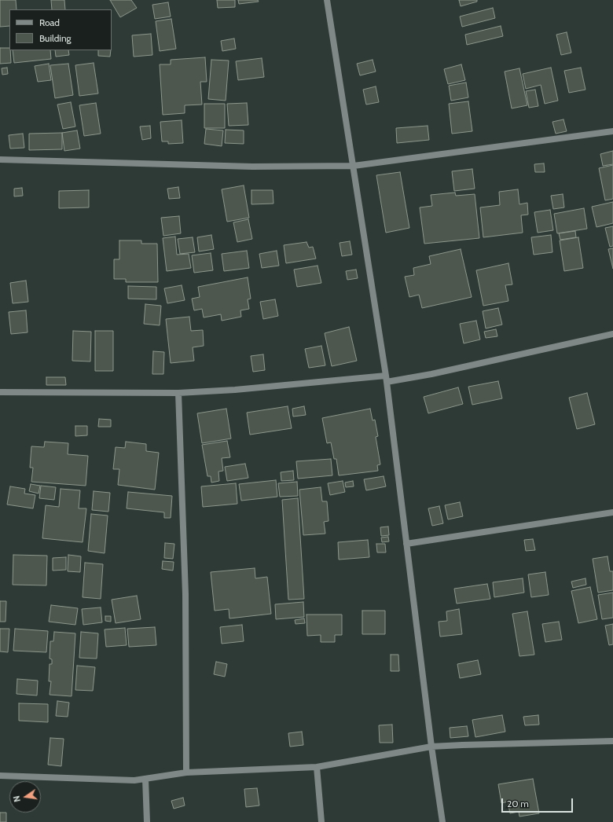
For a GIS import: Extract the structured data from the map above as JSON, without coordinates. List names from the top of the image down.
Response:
{
  "legend": ["Road", "Building"],
  "scale_bar": "20 m",
  "north": "left"
}
